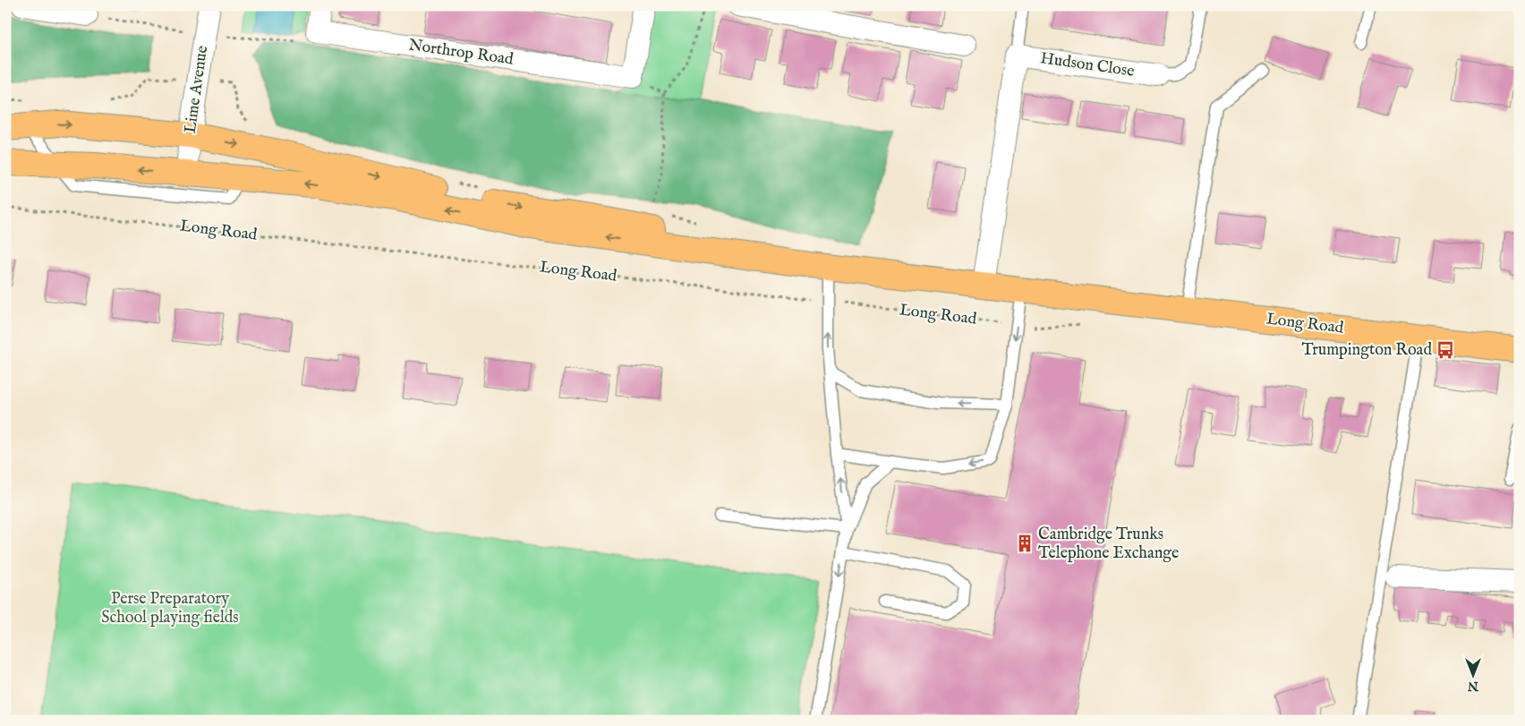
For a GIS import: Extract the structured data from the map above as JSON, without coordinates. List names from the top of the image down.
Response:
{
  "streets": {
    "main road": ["Long Road"],
    "street": ["Northrop Road", "Hudson Close", "Lime Avenue"]
  },
  "crossings": [
    ["Lime Avenue", "Long Road"]
  ],
  "parks": ["Perse Preparatory School playing fields"],
  "places": {
    "bus stop": ["Trumpington Road"],
    "building": ["Cambridge Trunks Telephone Exchange"]
  },
  "north": "bottom"
}
